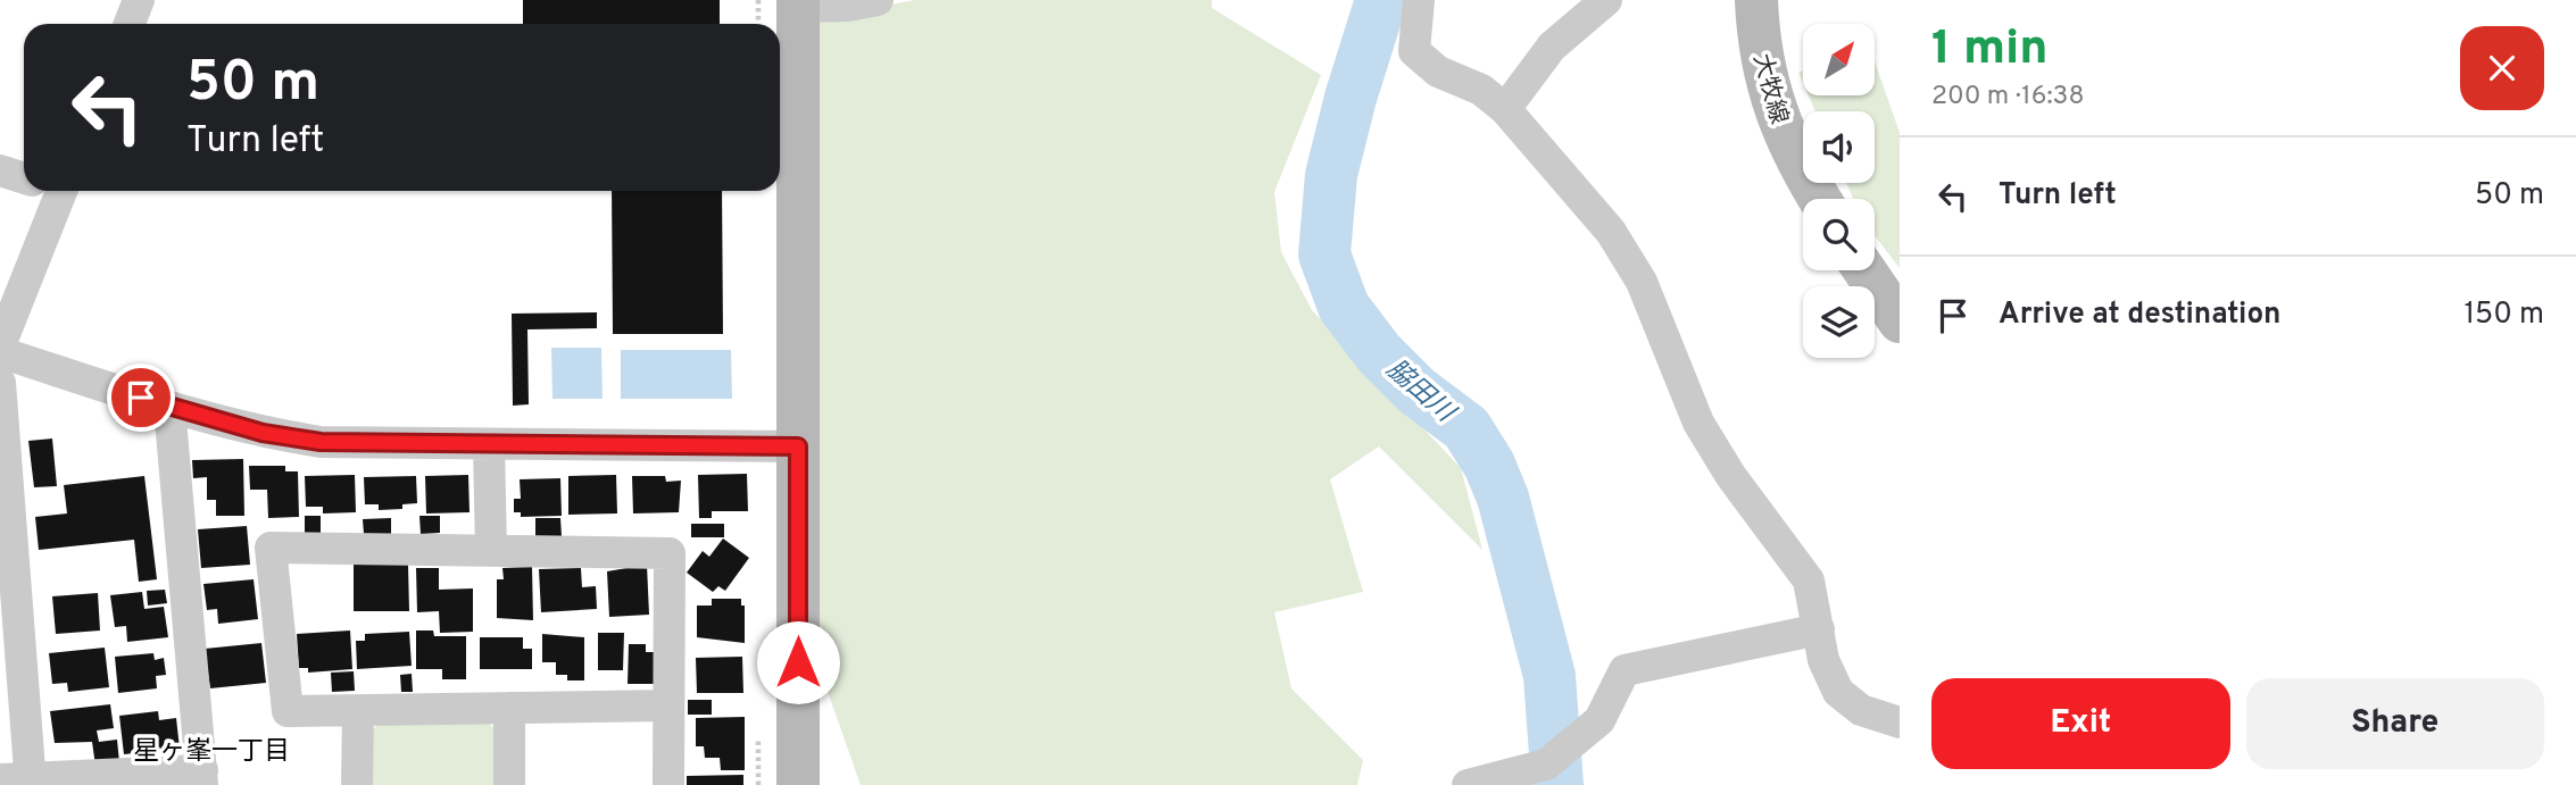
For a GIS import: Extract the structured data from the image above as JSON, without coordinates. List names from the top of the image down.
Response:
{
  "streets": {
    "street": ["大牧線"]
  },
  "districts": ["星ヶ峯一丁目"],
  "water": ["脇田川"],
  "north": "top right",
  "page": {
    "heading": ["1 min", "200 m · 16:38"],
    "turn": ["50 m", "Turn left"],
    "list": [
      {
        "name": "Turn left",
        "value": "50 m"
      },
      {
        "name": "Arrive at destination",
        "value": "150 m"
      }
    ],
    "buttons": ["Exit", "Share"]
  }
}
